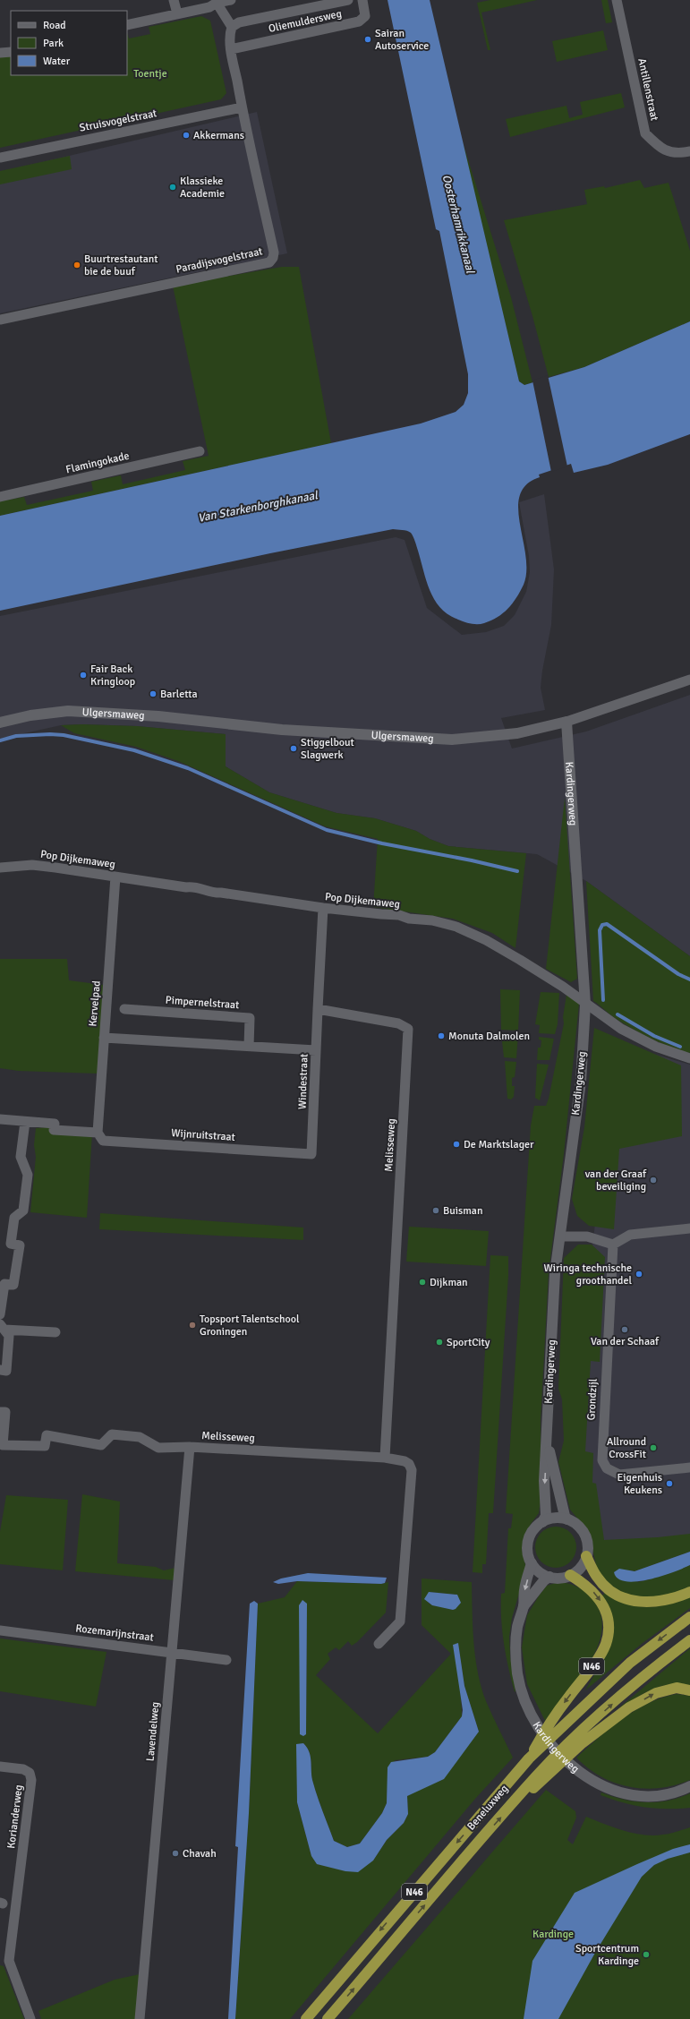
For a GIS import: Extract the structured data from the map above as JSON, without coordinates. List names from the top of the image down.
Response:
{
  "streets": {
    "highway": ["N46", "Beneluxweg"],
    "street": [
      "Oliemuldersweg",
      "Antillenstraat",
      "Struisvogelstraat",
      "Paradijsvogelstraat",
      "Flamingokade",
      "Ulgersmaweg",
      "Kardingerweg",
      "Pop Dijkemaweg",
      "Pimpernelstraat",
      "Kervelpad",
      "Windestraat",
      "Wijnruitstraat",
      "Melisseweg",
      "Grondzijl",
      "Rozemarijnstraat",
      "Lavendelweg",
      "Korianderweg"
    ]
  },
  "crossings": [
    ["Oliemuldersweg", "Paradijsvogelstraat"],
    ["Struisvogelstraat", "Paradijsvogelstraat"],
    ["Ulgersmaweg", "Kardingerweg"],
    ["Kardingerweg", "Pop Dijkemaweg"],
    ["Kardingerweg", "N46"],
    ["Pop Dijkemaweg", "Kervelpad"],
    ["Kervelpad", "Wijnruitstraat"],
    ["Windestraat", "Wijnruitstraat"],
    ["Windestraat", "Melisseweg"],
    ["Melisseweg", "Lavendelweg"],
    ["Rozemarijnstraat", "Lavendelweg"],
    ["N46", "Beneluxweg"]
  ],
  "water": ["Oosterhamrikkanaal", "Van Starkenborghkanaal"],
  "parks": ["Toentje", "Kardinge"],
  "places": [
    "Sairan Autoservice",
    "Akkermans",
    "Klassieke Academie",
    "Buurtrestautant bie de buuf",
    "Fair Back Kringloop",
    "Barletta",
    "Stiggelbout Slagwerk",
    "Monuta Dalmolen",
    "De Marktslager",
    "van der Graaf beveiliging",
    "Buisman",
    "Wiringa technische groothandel",
    "Dijkman",
    "Topsport Talentschool Groningen",
    "Van der Schaaf",
    "SportCity",
    "Allround CrossFit",
    "Eigenhuis Keukens",
    "Chavah",
    "Sportcentrum Kardinge"
  ],
  "legend": ["Road", "Park", "Water"]
}
